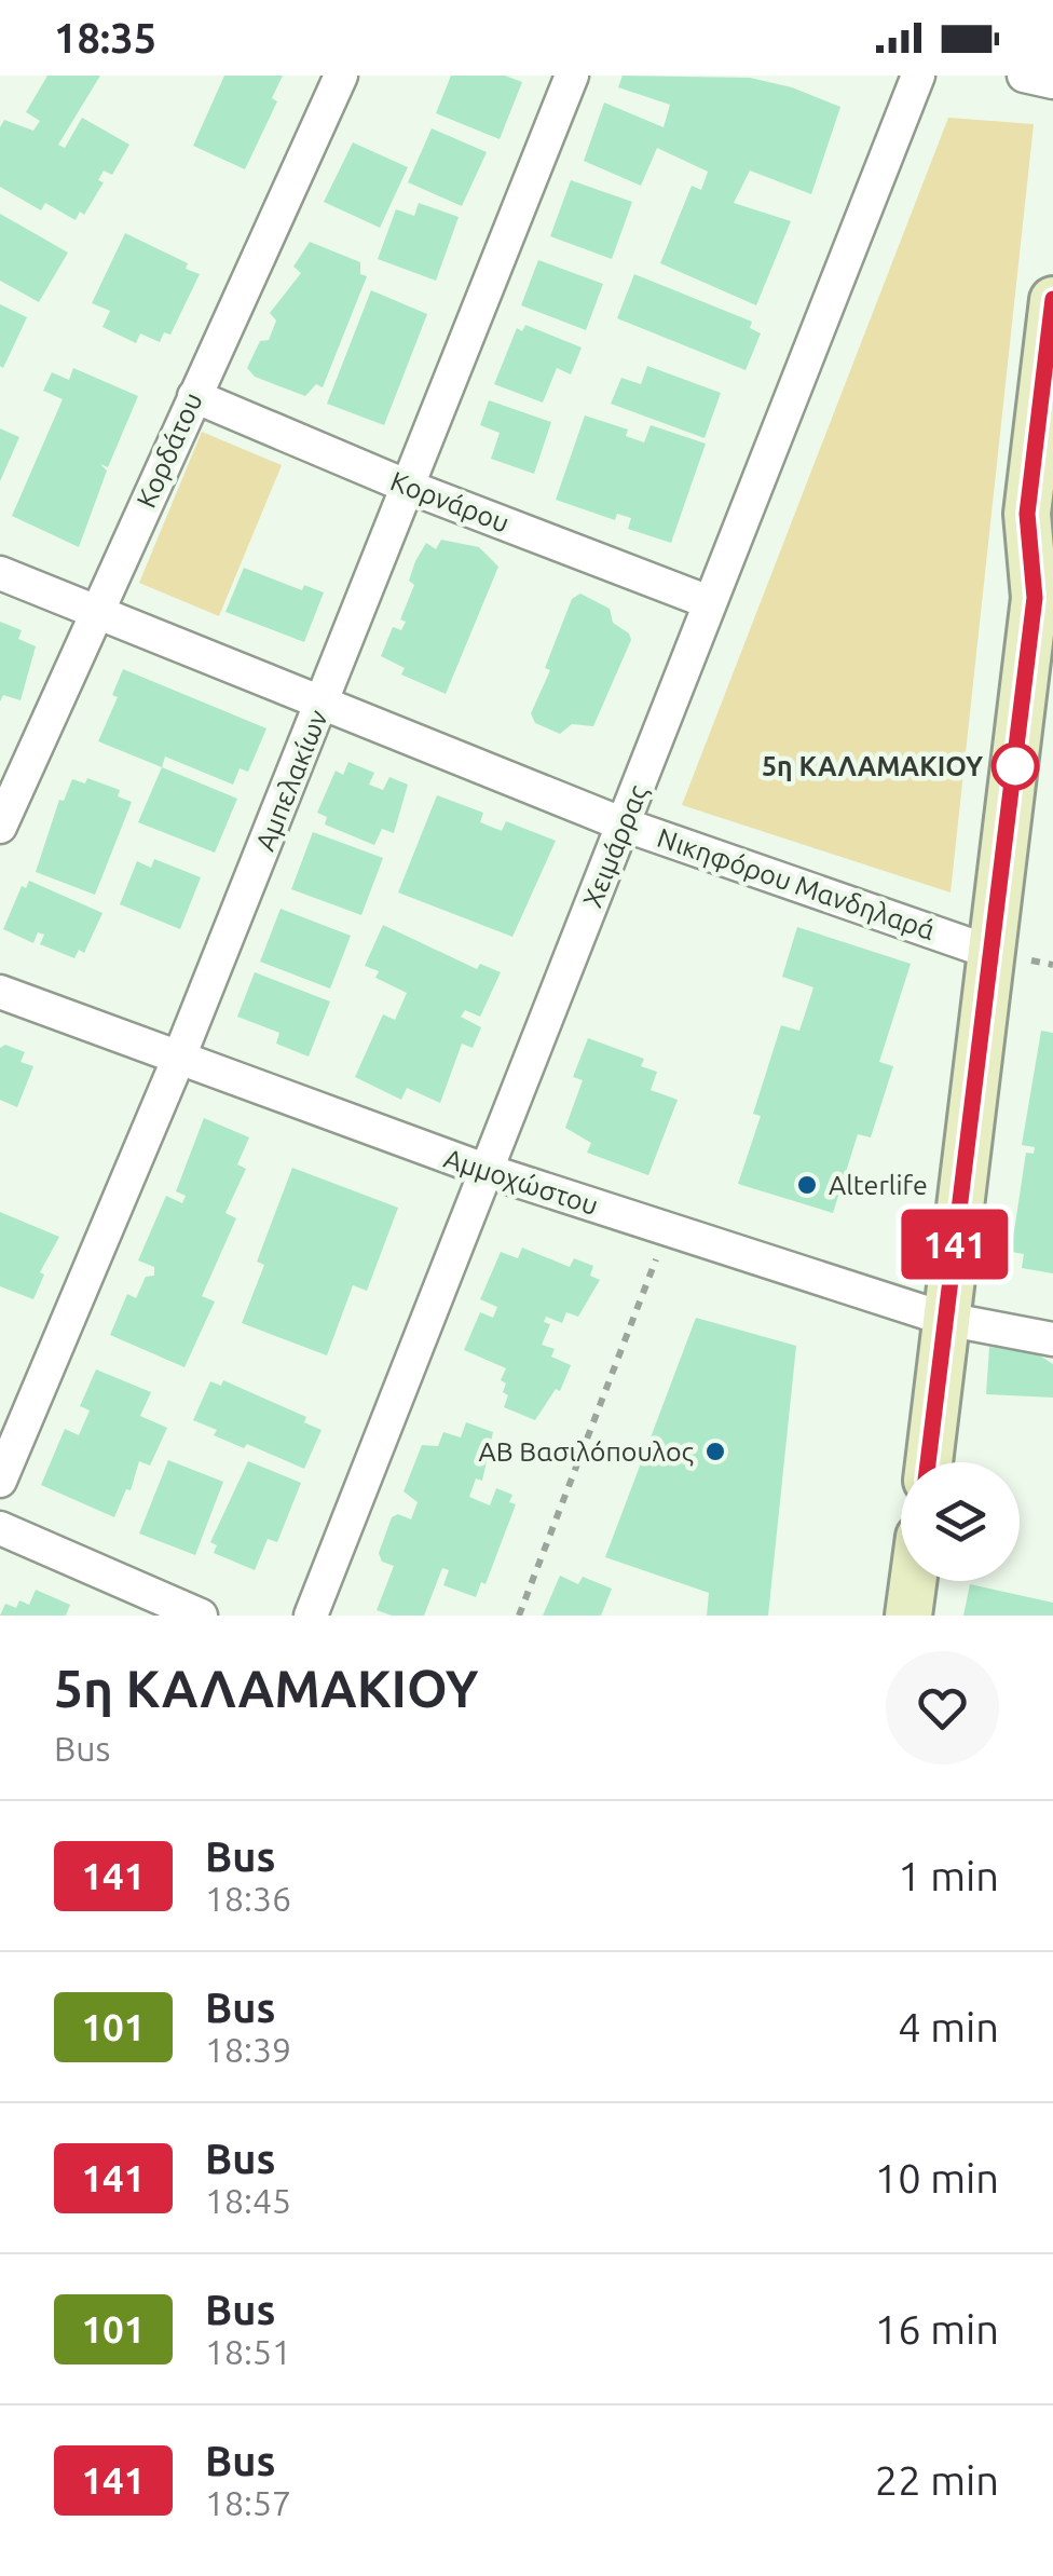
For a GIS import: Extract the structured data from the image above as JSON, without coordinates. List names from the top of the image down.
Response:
{
  "streets": {
    "street": [
      "Κορδάτου",
      "Κορνάρου",
      "Αμπελακίων",
      "Χειμάρρας",
      "Νικηφόρου Μανδηλαρά",
      "Αμμοχώστου"
    ]
  },
  "crossings": [
    ["Κορδάτου", "Κορνάρου"],
    ["Κορδάτου", "Νικηφόρου Μανδηλαρά"],
    ["Κορνάρου", "Αμπελακίων"],
    ["Κορνάρου", "Χειμάρρας"],
    ["Αμπελακίων", "Νικηφόρου Μανδηλαρά"],
    ["Αμπελακίων", "Αμμοχώστου"],
    ["Χειμάρρας", "Νικηφόρου Μανδηλαρά"],
    ["Χειμάρρας", "Αμμοχώστου"]
  ],
  "places": ["5η ΚΑΛΑΜΑΚΙΟΥ", "Alterlife", "ΑΒ Βασιλόπουλος"],
  "lines": ["bus line 141"],
  "page": {
    "status": "18:35",
    "on_map": "141",
    "heading": ["5η ΚΑΛΑΜΑΚΙΟΥ", "Bus"],
    "list": [
      {
        "mark": "141",
        "name": "Bus",
        "note": "18:36",
        "value": "1 min"
      },
      {
        "mark": "101",
        "name": "Bus",
        "note": "18:39",
        "value": "4 min"
      },
      {
        "mark": "141",
        "name": "Bus",
        "note": "18:45",
        "value": "10 min"
      },
      {
        "mark": "101",
        "name": "Bus",
        "note": "18:51",
        "value": "16 min"
      },
      {
        "mark": "141",
        "name": "Bus",
        "note": "18:57",
        "value": "22 min"
      }
    ]
  }
}
